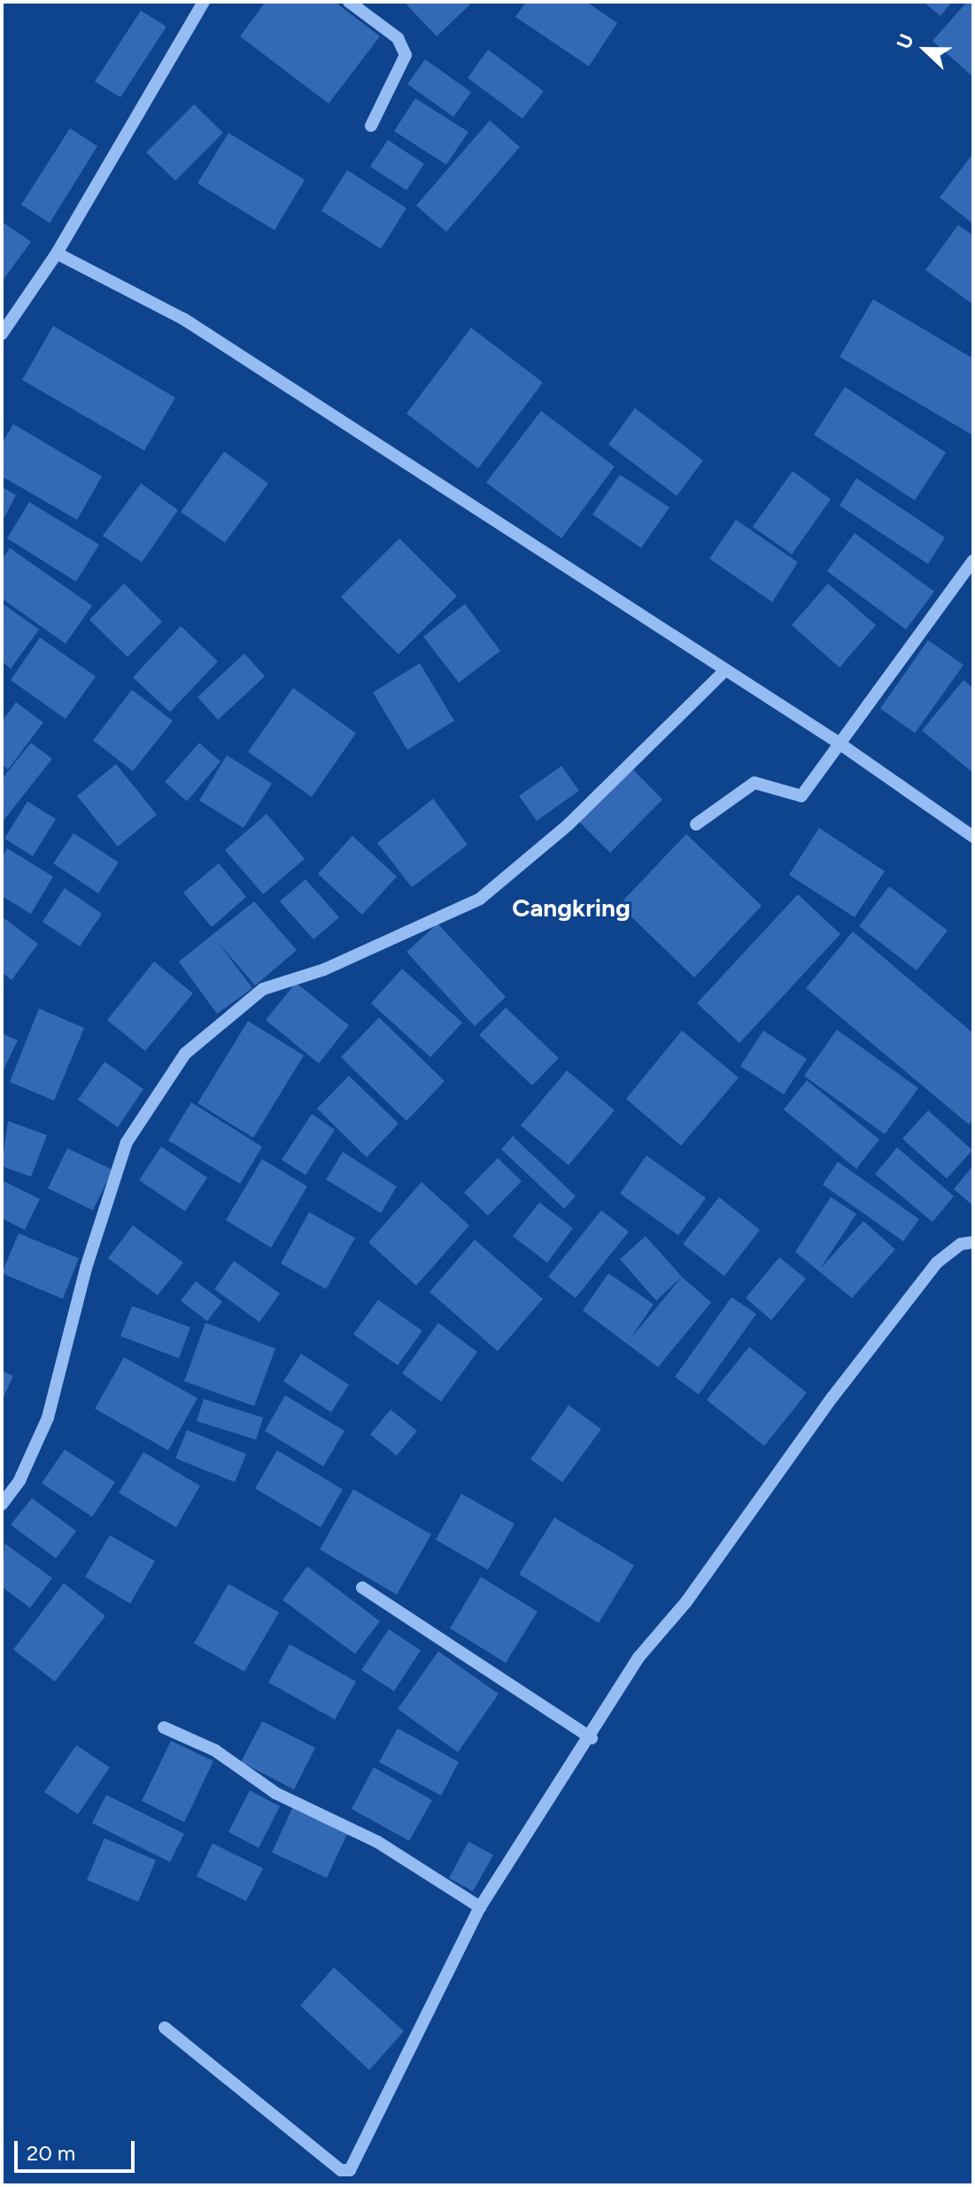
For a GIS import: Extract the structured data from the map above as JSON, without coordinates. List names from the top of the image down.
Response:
{
  "districts": ["Cangkring"],
  "scale_bar": "20 m",
  "north": "left"
}
